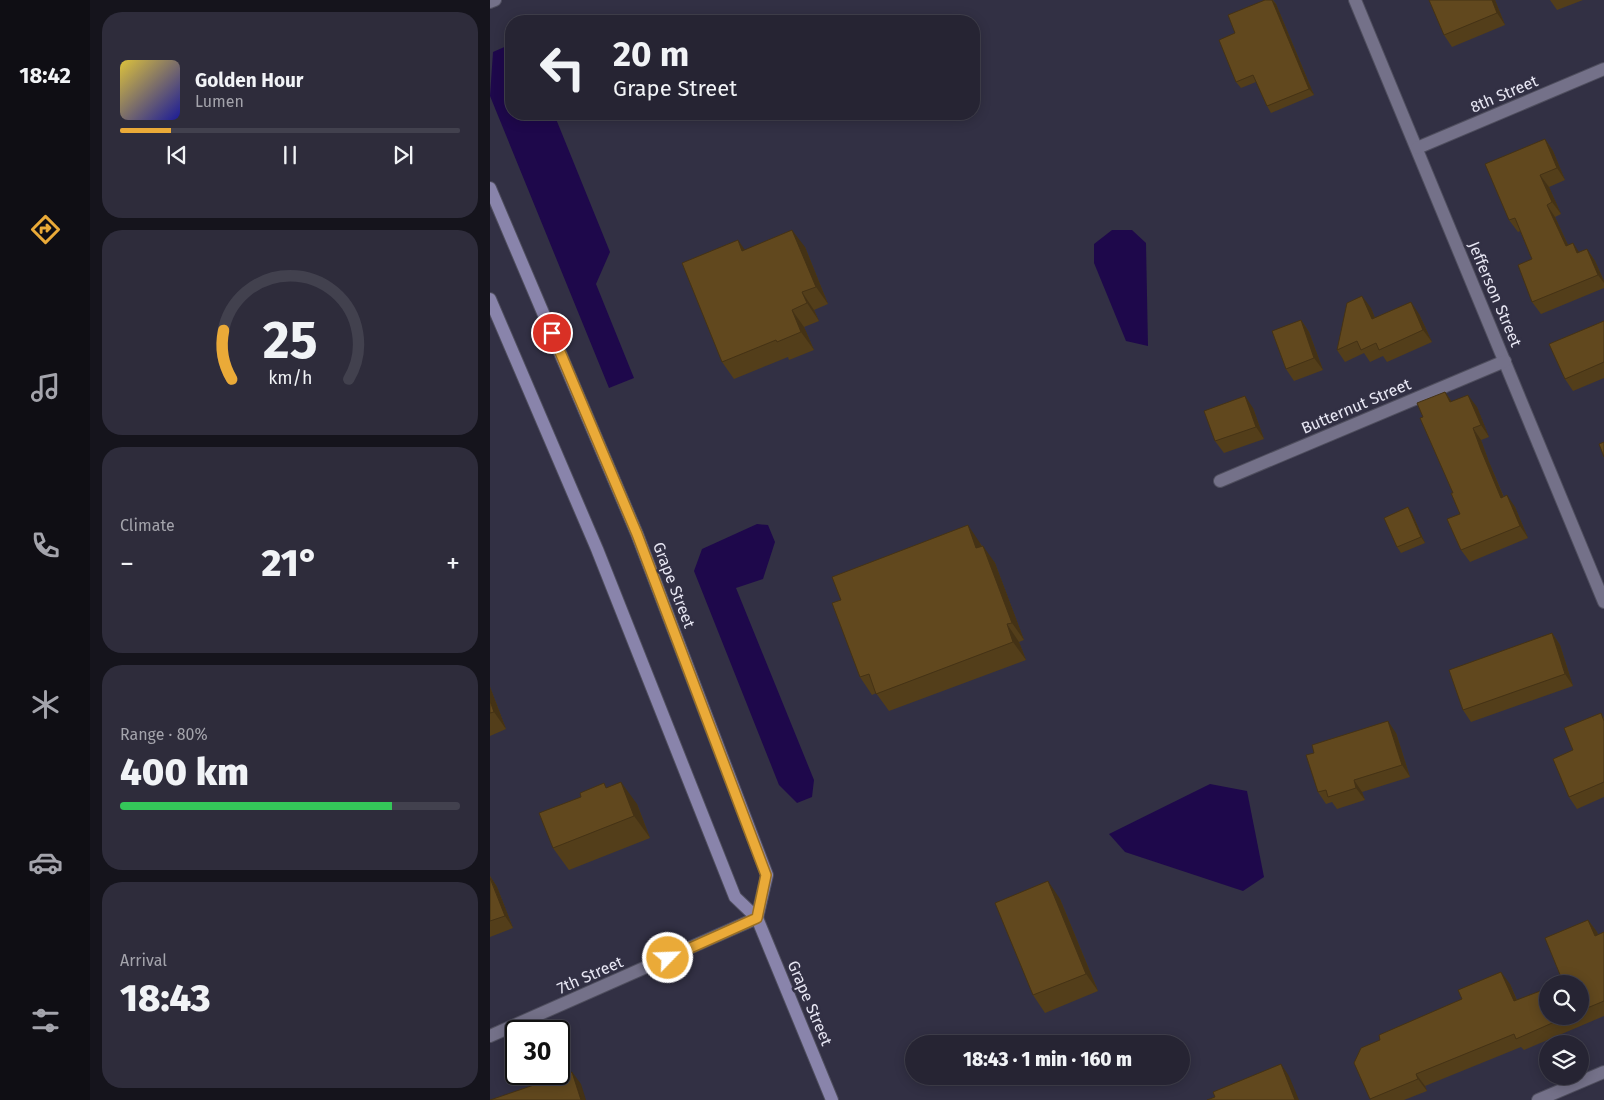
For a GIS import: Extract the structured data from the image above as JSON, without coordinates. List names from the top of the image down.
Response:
{
  "streets": {
    "main road": ["Grape Street"],
    "street": [
      "8th Street",
      "Jefferson Street",
      "Butternut Street",
      "7th Street"
    ]
  },
  "crossings": [
    ["8th Street", "Jefferson Street"],
    ["Jefferson Street", "Butternut Street"],
    ["Grape Street", "7th Street"]
  ],
  "page": {
    "tabs": "18:42",
    "turn": ["20 m", "Grape Street"],
    "song": ["Golden Hour", "Lumen"],
    "tile": [
      "Climate",
      ["Range · 80%", "400 km"],
      ["Arrival", "18:43"]
    ],
    "heat": ["−", "21°", "+"],
    "limit": "30",
    "trip": "18:43 · 1 min · 160 m",
    "gauge": ["25", "km/h"]
  }
}
